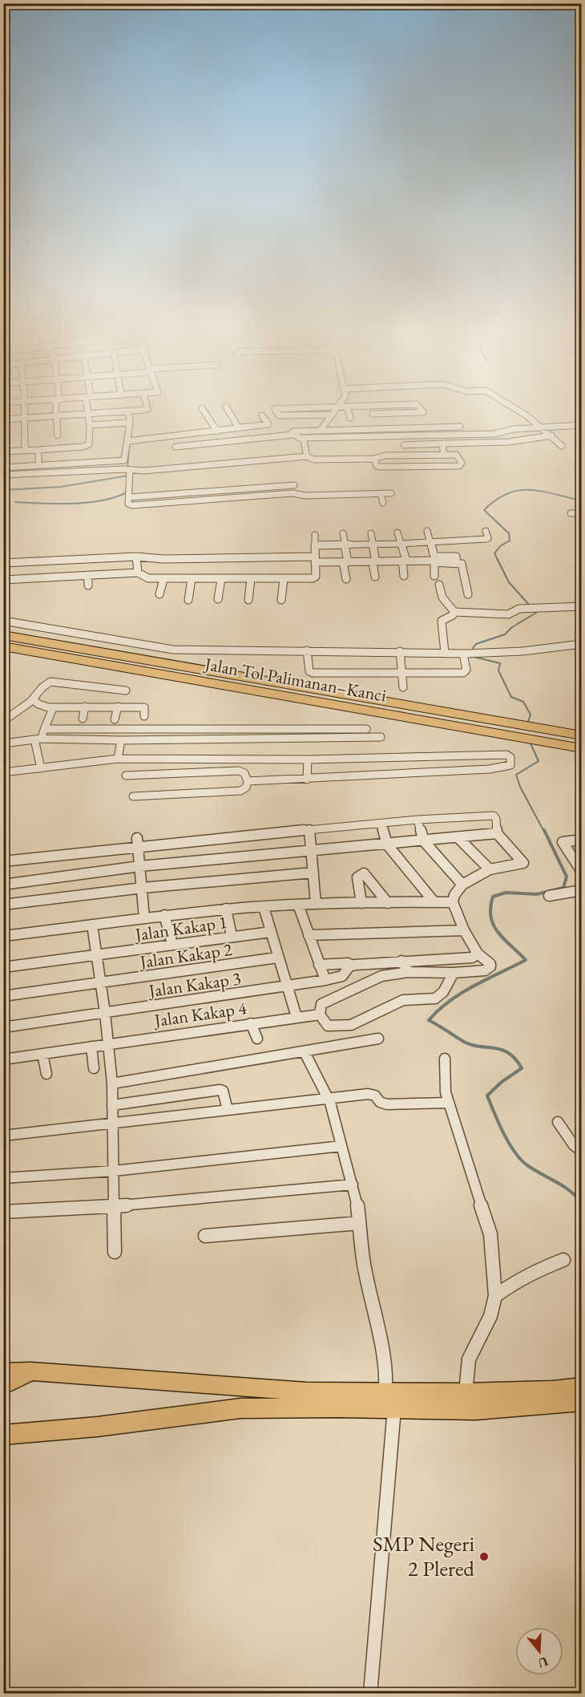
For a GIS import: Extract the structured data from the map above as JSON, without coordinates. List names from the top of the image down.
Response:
{
  "streets": {
    "highway": ["Jalan Tol Palimanan–Kanci"],
    "street": [
      "Jalan Kakap 1",
      "Jalan Kakap 2",
      "Jalan Kakap 3",
      "Jalan Kakap 4"
    ]
  },
  "places": ["SMP Negeri 2 Plered"],
  "north": "bottom"
}
